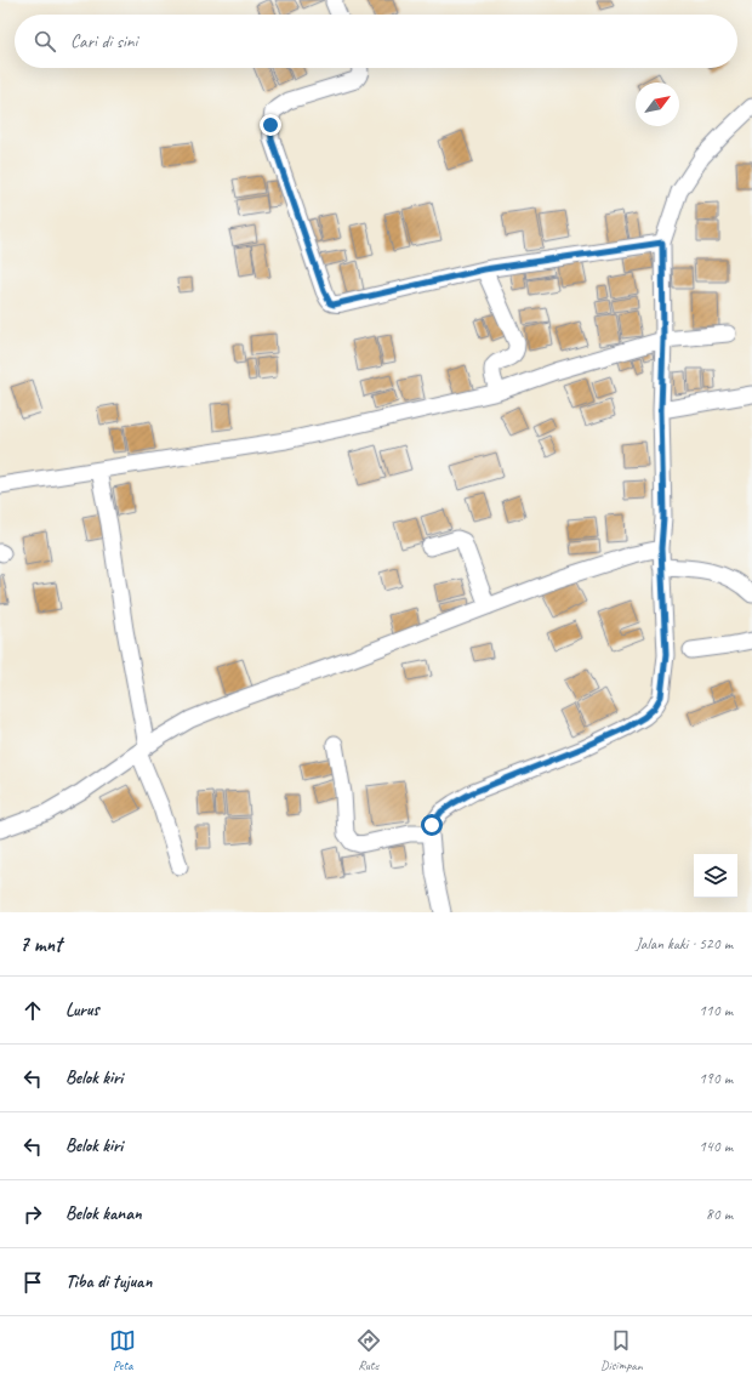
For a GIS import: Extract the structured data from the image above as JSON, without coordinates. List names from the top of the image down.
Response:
{
  "north": "top right",
  "page": {
    "search": "Cari di sini",
    "heading": ["7 mnt", "Jalan kaki · 520 m"],
    "list": [
      ["Lurus", "110 m"],
      ["Belok kiri", "190 m"],
      ["Belok kiri", "140 m"],
      ["Belok kanan", "80 m"],
      "Tiba di tujuan"
    ],
    "nav": ["Peta", "Rute", "Disimpan"]
  }
}
